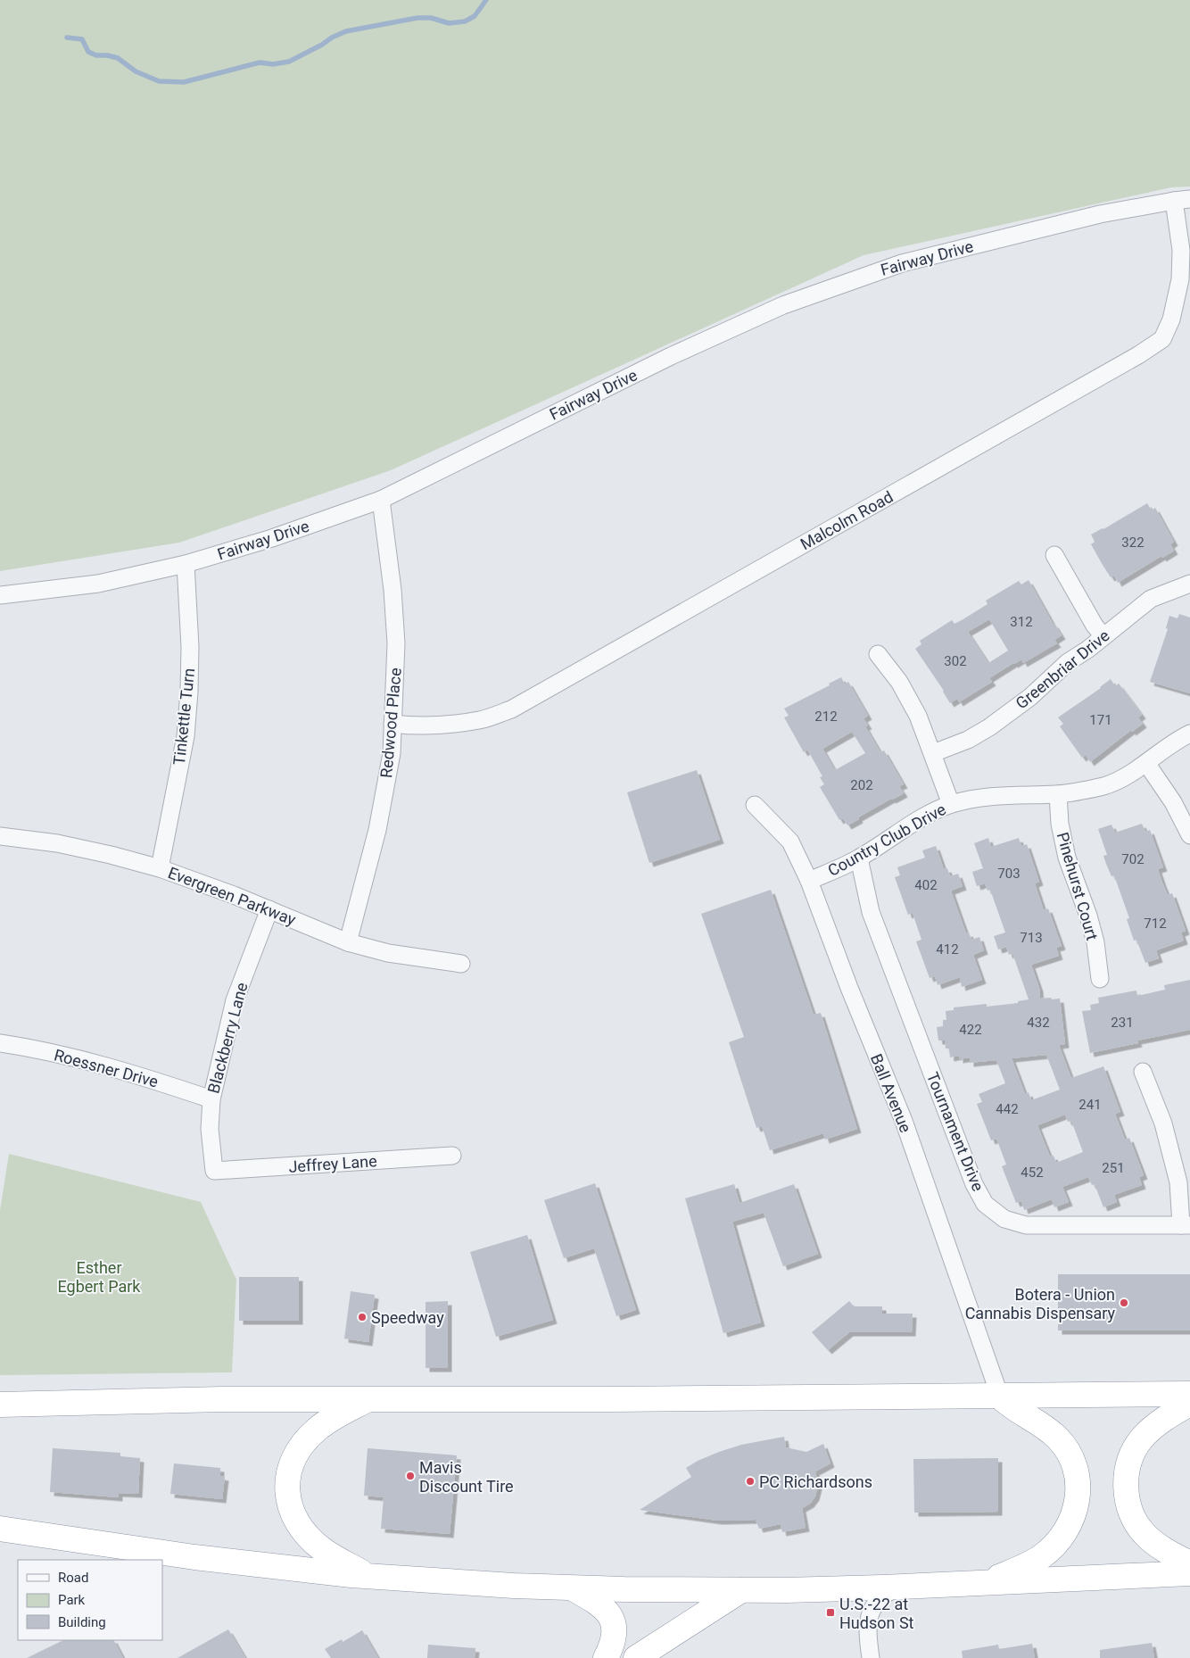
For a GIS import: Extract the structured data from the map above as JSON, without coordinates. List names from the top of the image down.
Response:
{
  "streets": {
    "street": [
      "Fairway Drive",
      "Malcolm Road",
      "Greenbriar Drive",
      "Tinkettle Turn",
      "Redwood Place",
      "Country Club Drive",
      "Pinehurst Court",
      "Evergreen Parkway",
      "Blackberry Lane",
      "Roessner Drive",
      "Ball Avenue",
      "Tournament Drive",
      "Jeffrey Lane"
    ]
  },
  "crossings": [
    ["Fairway Drive", "Malcolm Road"],
    ["Fairway Drive", "Tinkettle Turn"],
    ["Fairway Drive", "Redwood Place"],
    ["Malcolm Road", "Redwood Place"],
    ["Tinkettle Turn", "Evergreen Parkway"],
    ["Redwood Place", "Evergreen Parkway"],
    ["Country Club Drive", "Pinehurst Court"],
    ["Country Club Drive", "Ball Avenue"],
    ["Country Club Drive", "Tournament Drive"],
    ["Evergreen Parkway", "Blackberry Lane"],
    ["Blackberry Lane", "Roessner Drive"],
    ["Blackberry Lane", "Jeffrey Lane"]
  ],
  "parks": ["Esther Egbert Park"],
  "places": {
    "other": [
      "Botera - Union Cannabis Dispensary",
      "Speedway",
      "Mavis Discount Tire",
      "PC Richardsons"
    ],
    "transit": ["U.S.-22 at Hudson St"]
  },
  "house_numbers": [
    "322",
    "312",
    "302",
    "212",
    "171",
    "202",
    "702",
    "703",
    "402",
    "712",
    "713",
    "412",
    "432",
    "231",
    "422",
    "241",
    "442",
    "251",
    "452"
  ],
  "legend": ["Road", "Park", "Building"]
}
